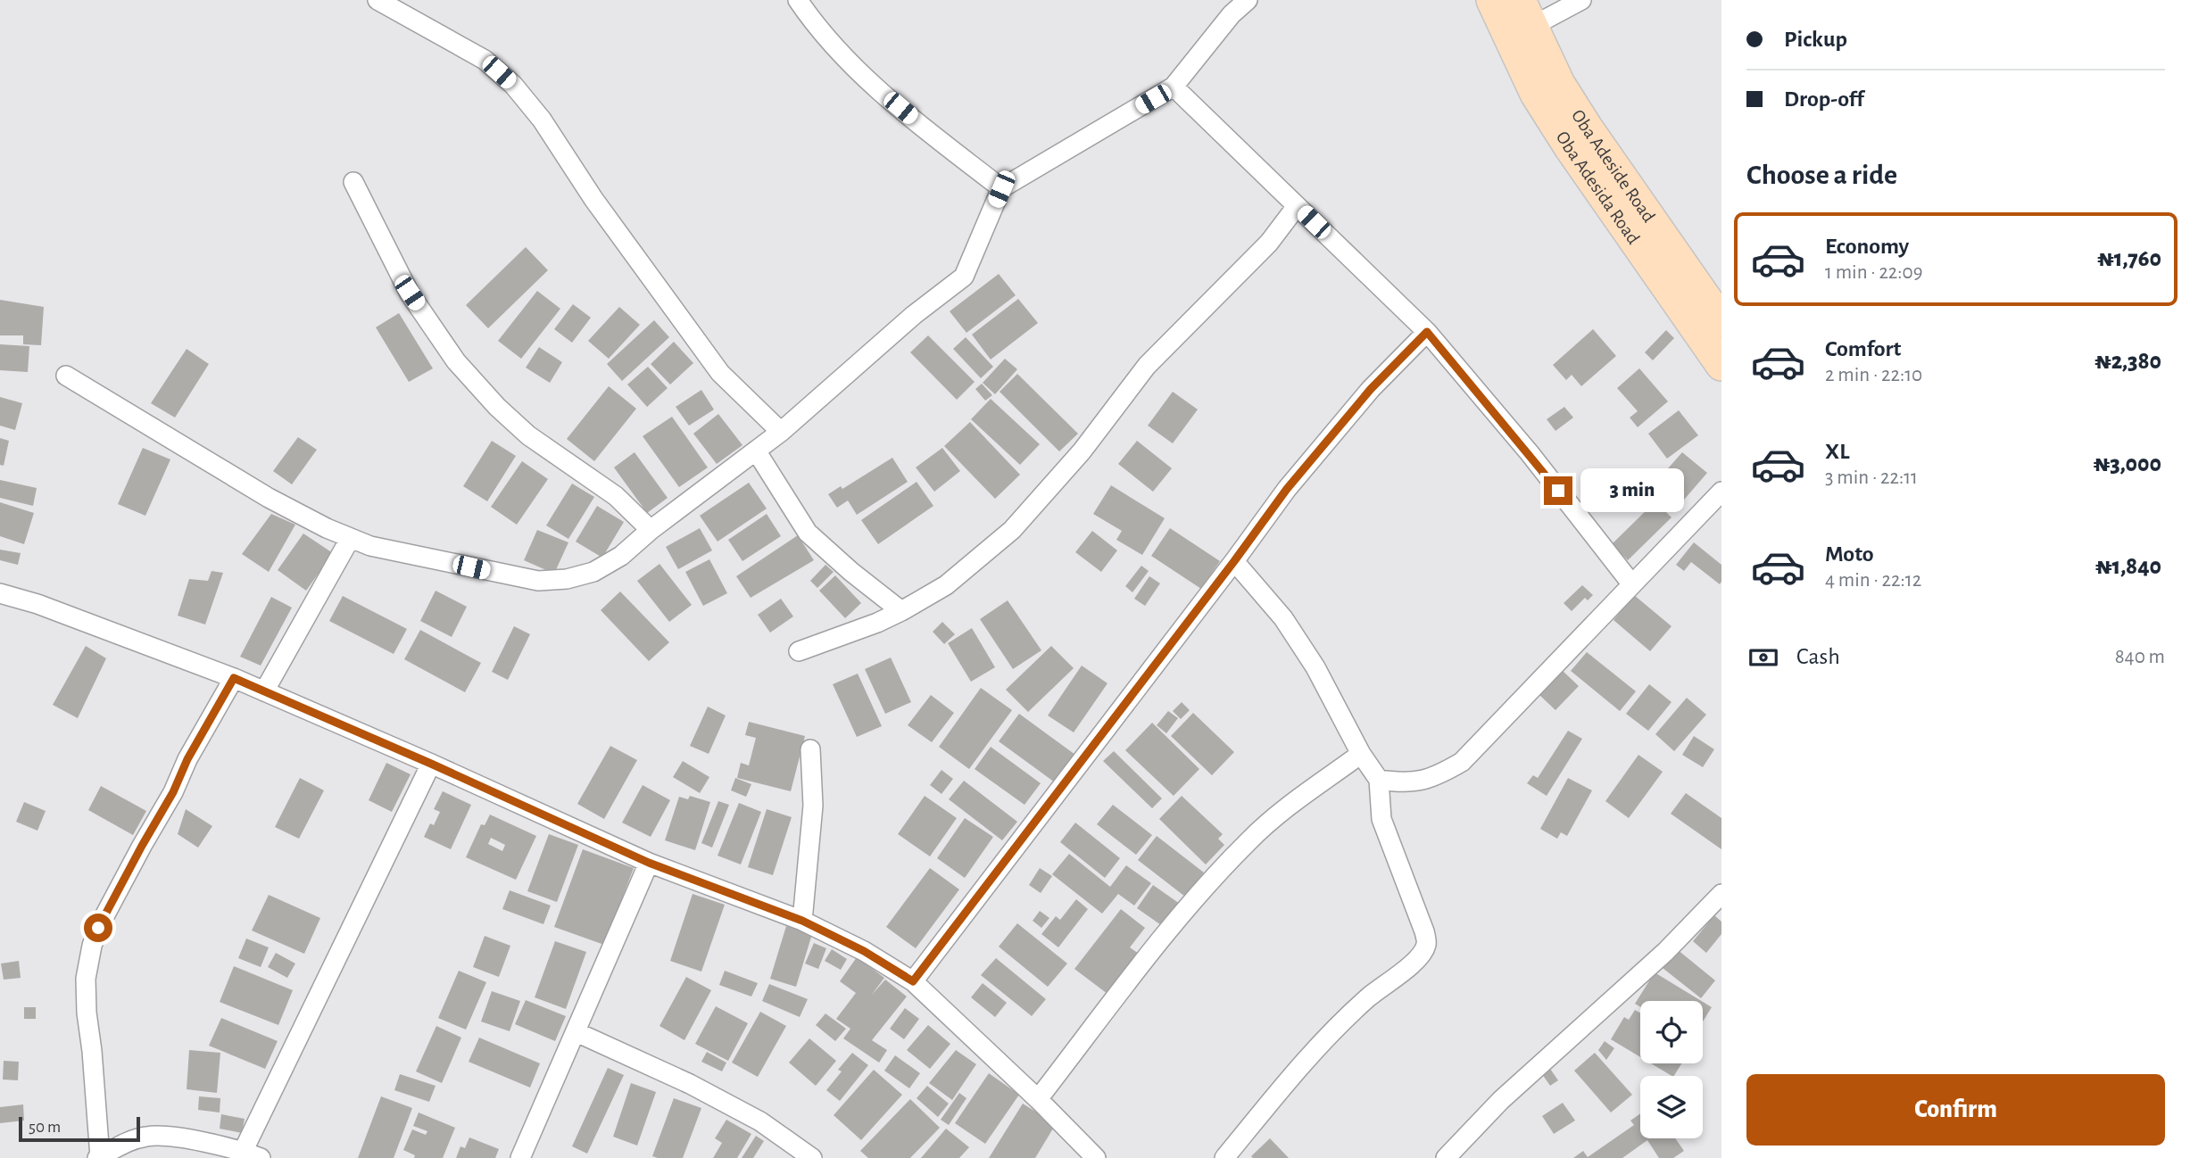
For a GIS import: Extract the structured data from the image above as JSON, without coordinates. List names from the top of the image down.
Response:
{
  "streets": {
    "main road": ["Oba Adeside Road", "Oba Adesida Road"]
  },
  "scale_bar": "50 m",
  "page": {
    "banner": ["Pickup", "Drop-off"],
    "heading": "Choose a ride",
    "list": [
      {
        "name": "Economy",
        "note": "1 min · 22:09",
        "value": "₦1,760"
      },
      {
        "name": "Comfort",
        "note": "2 min · 22:10",
        "value": "₦2,380"
      },
      {
        "name": "XL",
        "note": "3 min · 22:11",
        "value": "₦3,000"
      },
      {
        "name": "Moto",
        "note": "4 min · 22:12",
        "value": "₦1,840"
      }
    ],
    "bubble": "3 min",
    "pay": ["Cash", "840 m"],
    "buttons": "Confirm",
    "scale": "50 m"
  }
}
